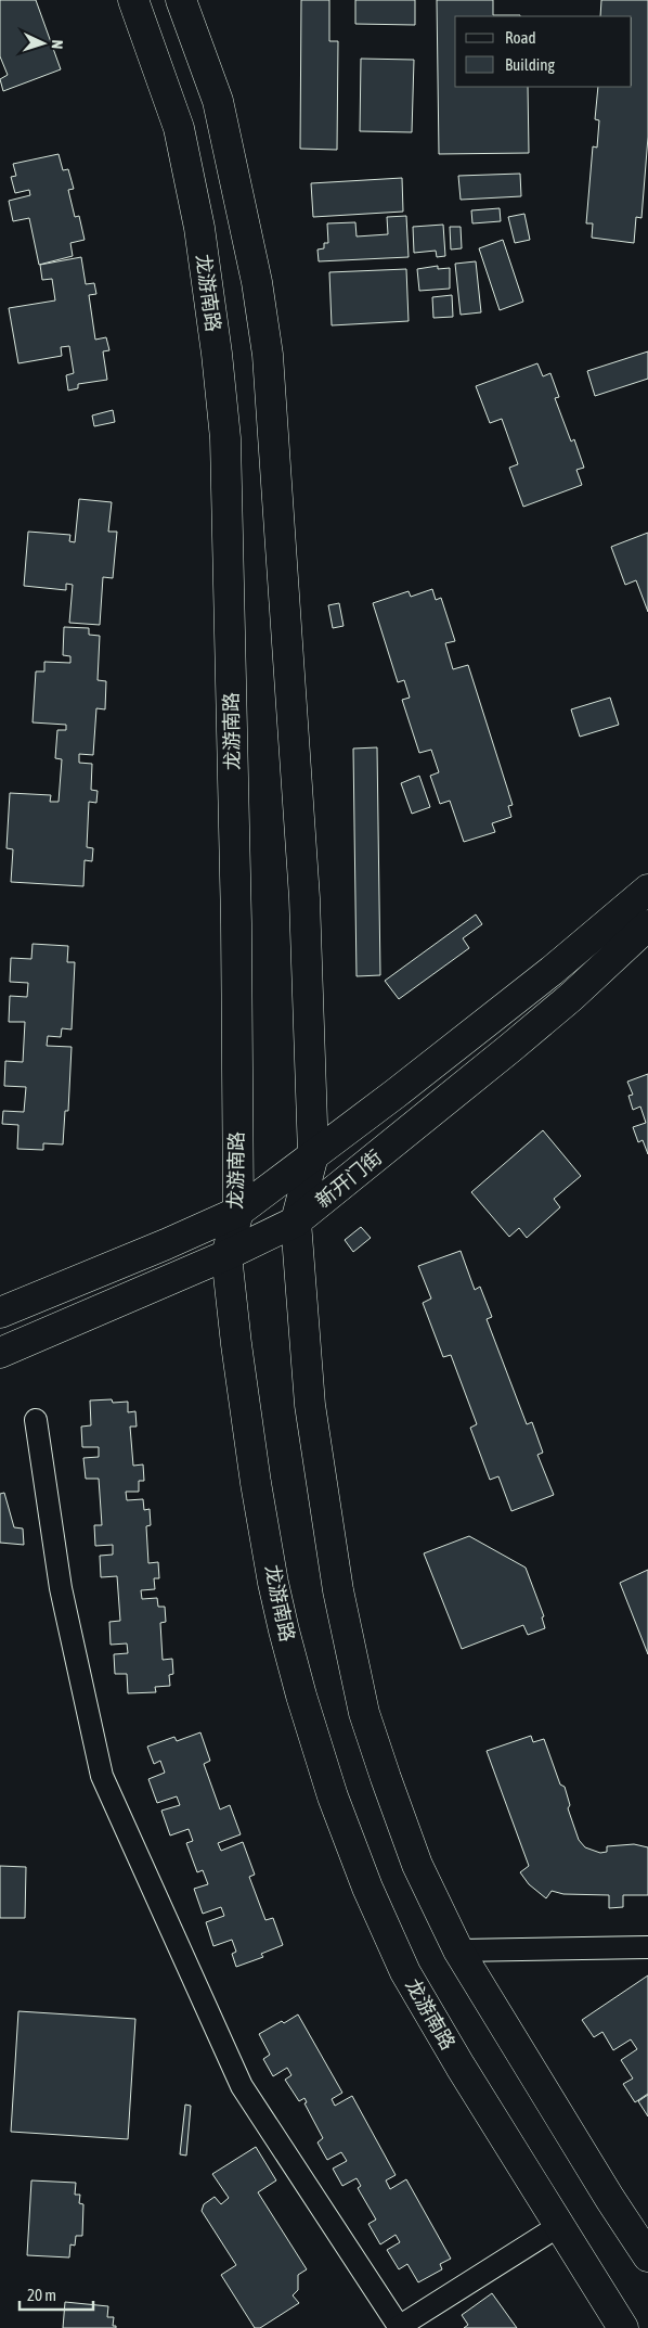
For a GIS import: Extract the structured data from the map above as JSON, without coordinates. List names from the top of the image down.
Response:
{
  "streets": {
    "main road": ["龙游南路", "新开门街"]
  },
  "crossings": [
    ["龙游南路", "新开门街"]
  ],
  "legend": ["Road", "Building"],
  "scale_bar": "20 m",
  "north": "right"
}
